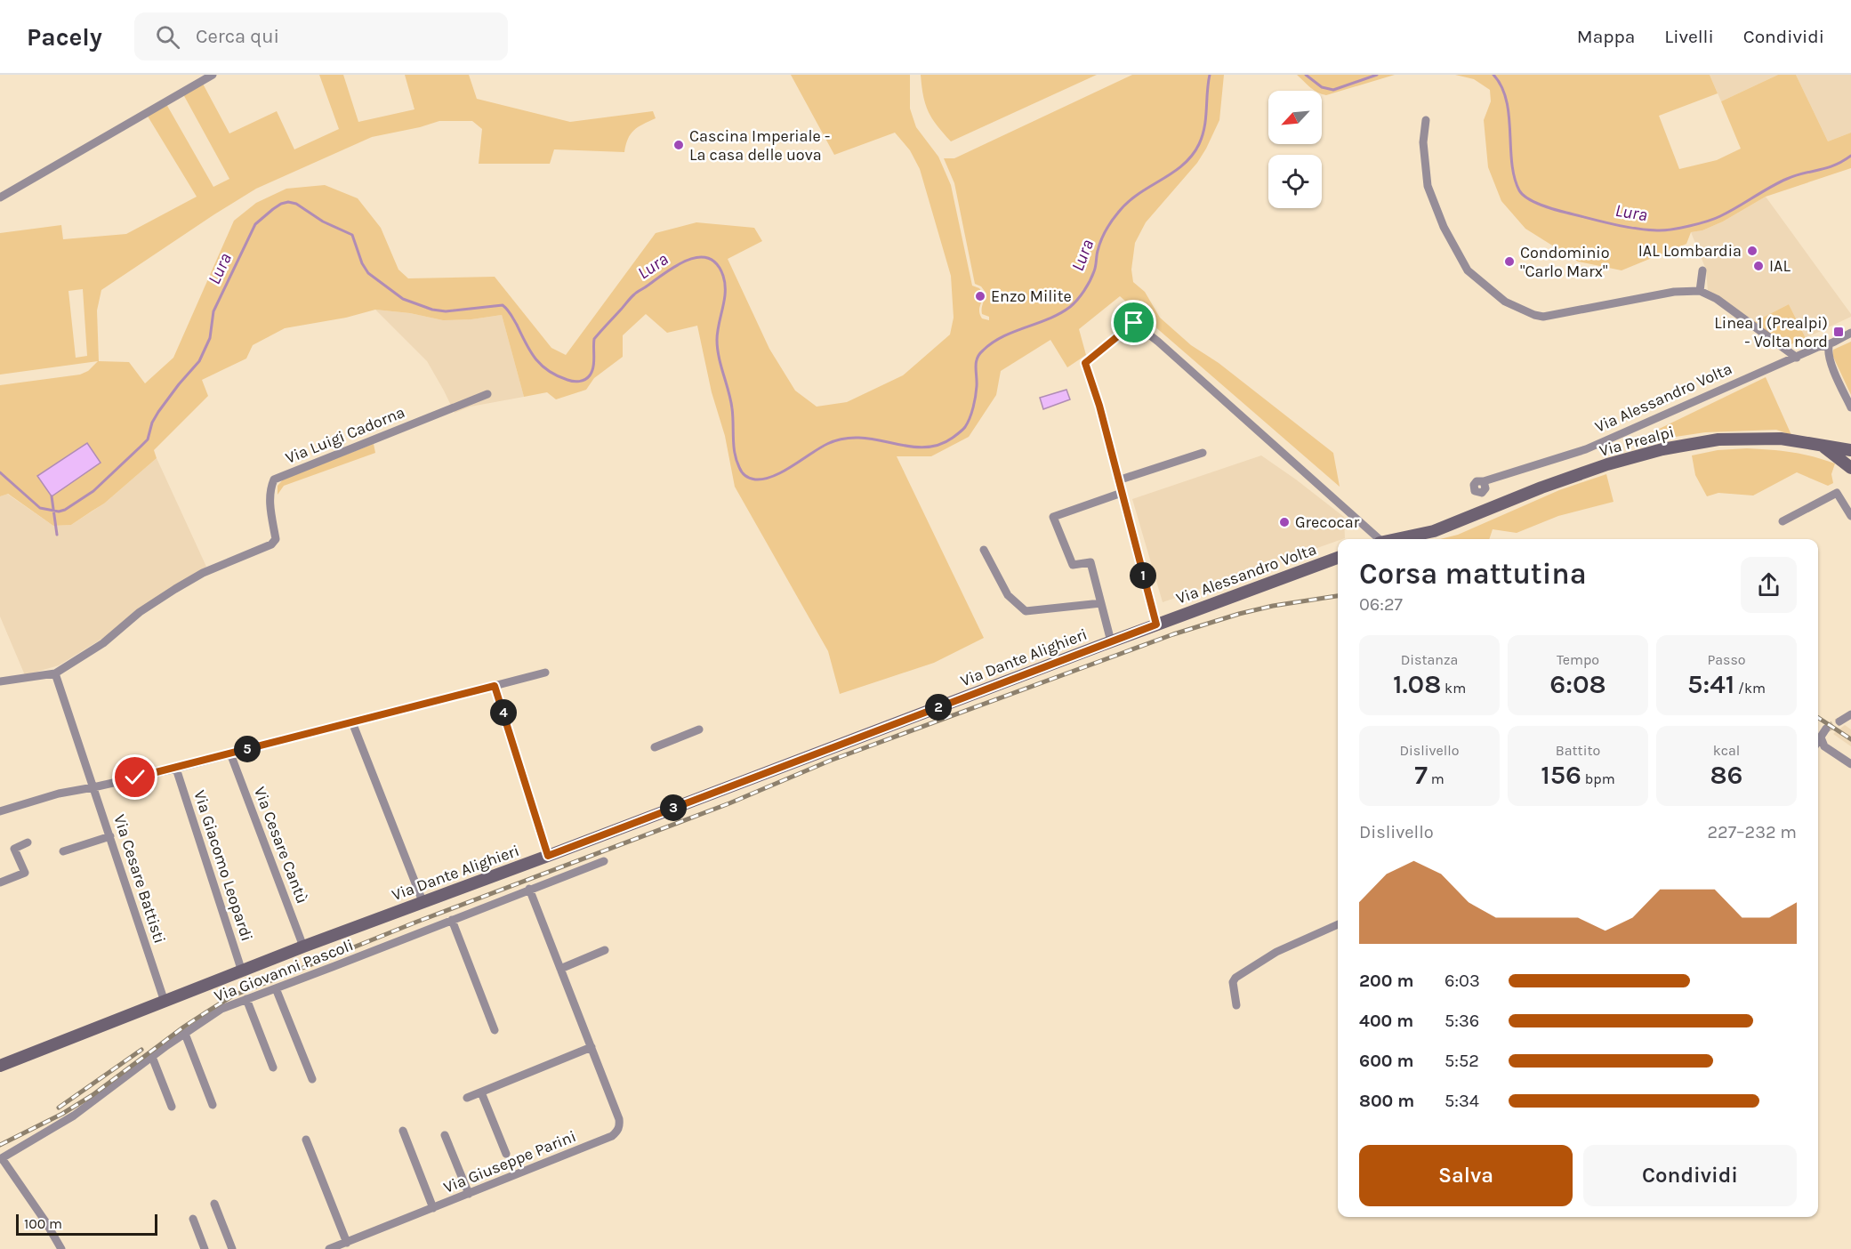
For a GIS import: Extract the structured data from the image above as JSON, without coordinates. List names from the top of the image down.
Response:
{
  "streets": {
    "street": [
      "Via Alessandro Volta",
      "Via Luigi Cadorna",
      "Via Prealpi",
      "Via Dante Alighieri",
      "Via Cesare Cantù",
      "Via Giacomo Leopardi",
      "Via Cesare Battisti",
      "Via Giovanni Pascoli",
      "Via Giuseppe Parini"
    ]
  },
  "crossings": [
    ["Via Alessandro Volta", "Via Dante Alighieri"],
    ["Via Luigi Cadorna", "Via Cesare Battisti"],
    ["Via Dante Alighieri", "Via Cesare Cantù"],
    ["Via Dante Alighieri", "Via Giacomo Leopardi"],
    ["Via Dante Alighieri", "Via Cesare Battisti"],
    ["Via Giovanni Pascoli", "Via Giuseppe Parini"]
  ],
  "water": ["Lura"],
  "places": {
    "other": [
      "Cascina Imperiale - La casa delle uova",
      "IAL Lombardia",
      "Condominio \"Carlo Marx\"",
      "IAL",
      "Enzo Milite",
      "Grecocar"
    ],
    "transit": ["Linea 1 (Prealpi) - Volta nord"]
  },
  "scale_bar": "100 m",
  "north": "bottom left",
  "page": {
    "header": "Pacely",
    "search": "Cerca qui",
    "nav": ["Mappa", "Livelli", "Condividi"],
    "heading": ["Corsa mattutina", "06:27"],
    "pins": [
      "1",
      "2",
      "4",
      "5",
      "3"
    ],
    "stats": [
      ["Distanza", "1.08 km"],
      ["Tempo", "6:08"],
      ["Passo", "5:41 /km"],
      ["Dislivello", "7 m"],
      ["Battito", "156 bpm"],
      ["kcal", "86"]
    ],
    "chart": ["Dislivello", "227–232 m"],
    "list": [
      {
        "name": "200 m",
        "note": "6:03"
      },
      {
        "name": "400 m",
        "note": "5:36"
      },
      {
        "name": "600 m",
        "note": "5:52"
      },
      {
        "name": "800 m",
        "note": "5:34"
      }
    ],
    "buttons": ["Salva", "Condividi"],
    "scale": "100 m"
  }
}
